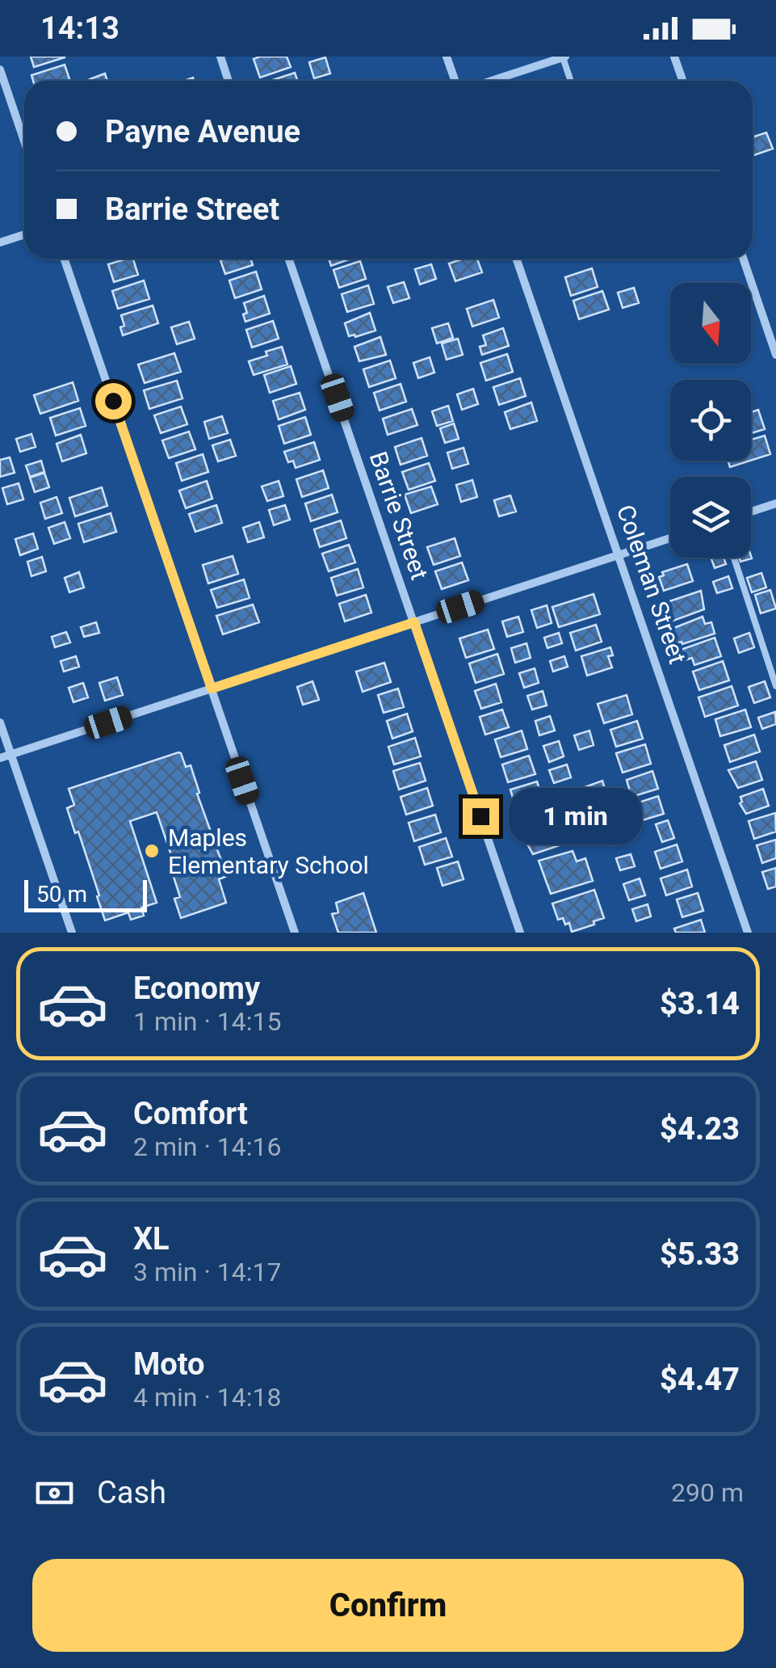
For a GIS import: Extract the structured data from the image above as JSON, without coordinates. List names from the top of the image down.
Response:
{
  "streets": {
    "street": ["Barrie Street", "Coleman Street"]
  },
  "places": ["Maples Elementary School"],
  "scale_bar": "50 m",
  "north": "bottom",
  "page": {
    "status": "14:13",
    "banner": ["Payne Avenue", "Barrie Street"],
    "bubble": "1 min",
    "scale": "50 m",
    "list": [
      {
        "name": "Economy",
        "note": "1 min · 14:15",
        "value": "$3.14"
      },
      {
        "name": "Comfort",
        "note": "2 min · 14:16",
        "value": "$4.23"
      },
      {
        "name": "XL",
        "note": "3 min · 14:17",
        "value": "$5.33"
      },
      {
        "name": "Moto",
        "note": "4 min · 14:18",
        "value": "$4.47"
      }
    ],
    "pay": ["Cash", "290 m"],
    "buttons": "Confirm"
  }
}
